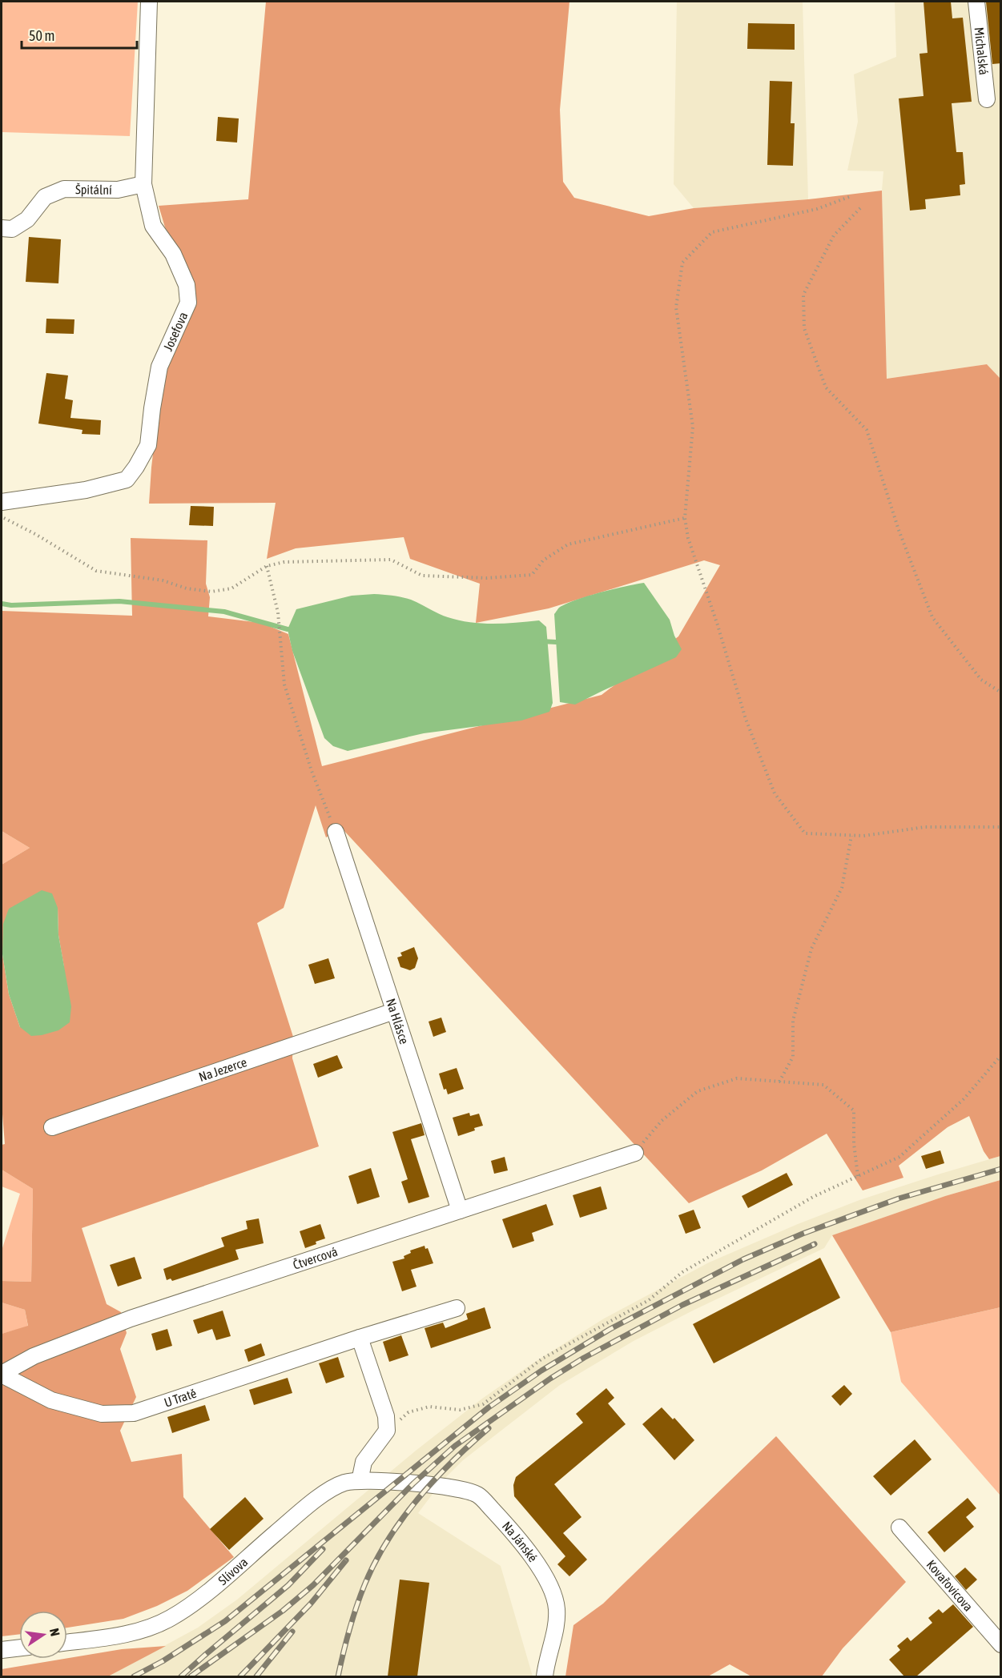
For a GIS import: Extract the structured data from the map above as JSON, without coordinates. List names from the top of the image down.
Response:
{
  "streets": {
    "street": [
      "Michalská",
      "Špitální",
      "Josefova",
      "Na Hlásce",
      "Na Jezerce",
      "Čtvercová",
      "U Tratě",
      "Na Jánské",
      "Slívova",
      "Kovařovicova"
    ]
  },
  "crossings": [
    ["Špitální", "Josefova"],
    ["Na Hlásce", "Na Jezerce"],
    ["Na Hlásce", "Čtvercová"],
    ["Čtvercová", "U Tratě"],
    ["Na Jánské", "Slívova"]
  ],
  "scale_bar": "50 m",
  "north": "right"
}
